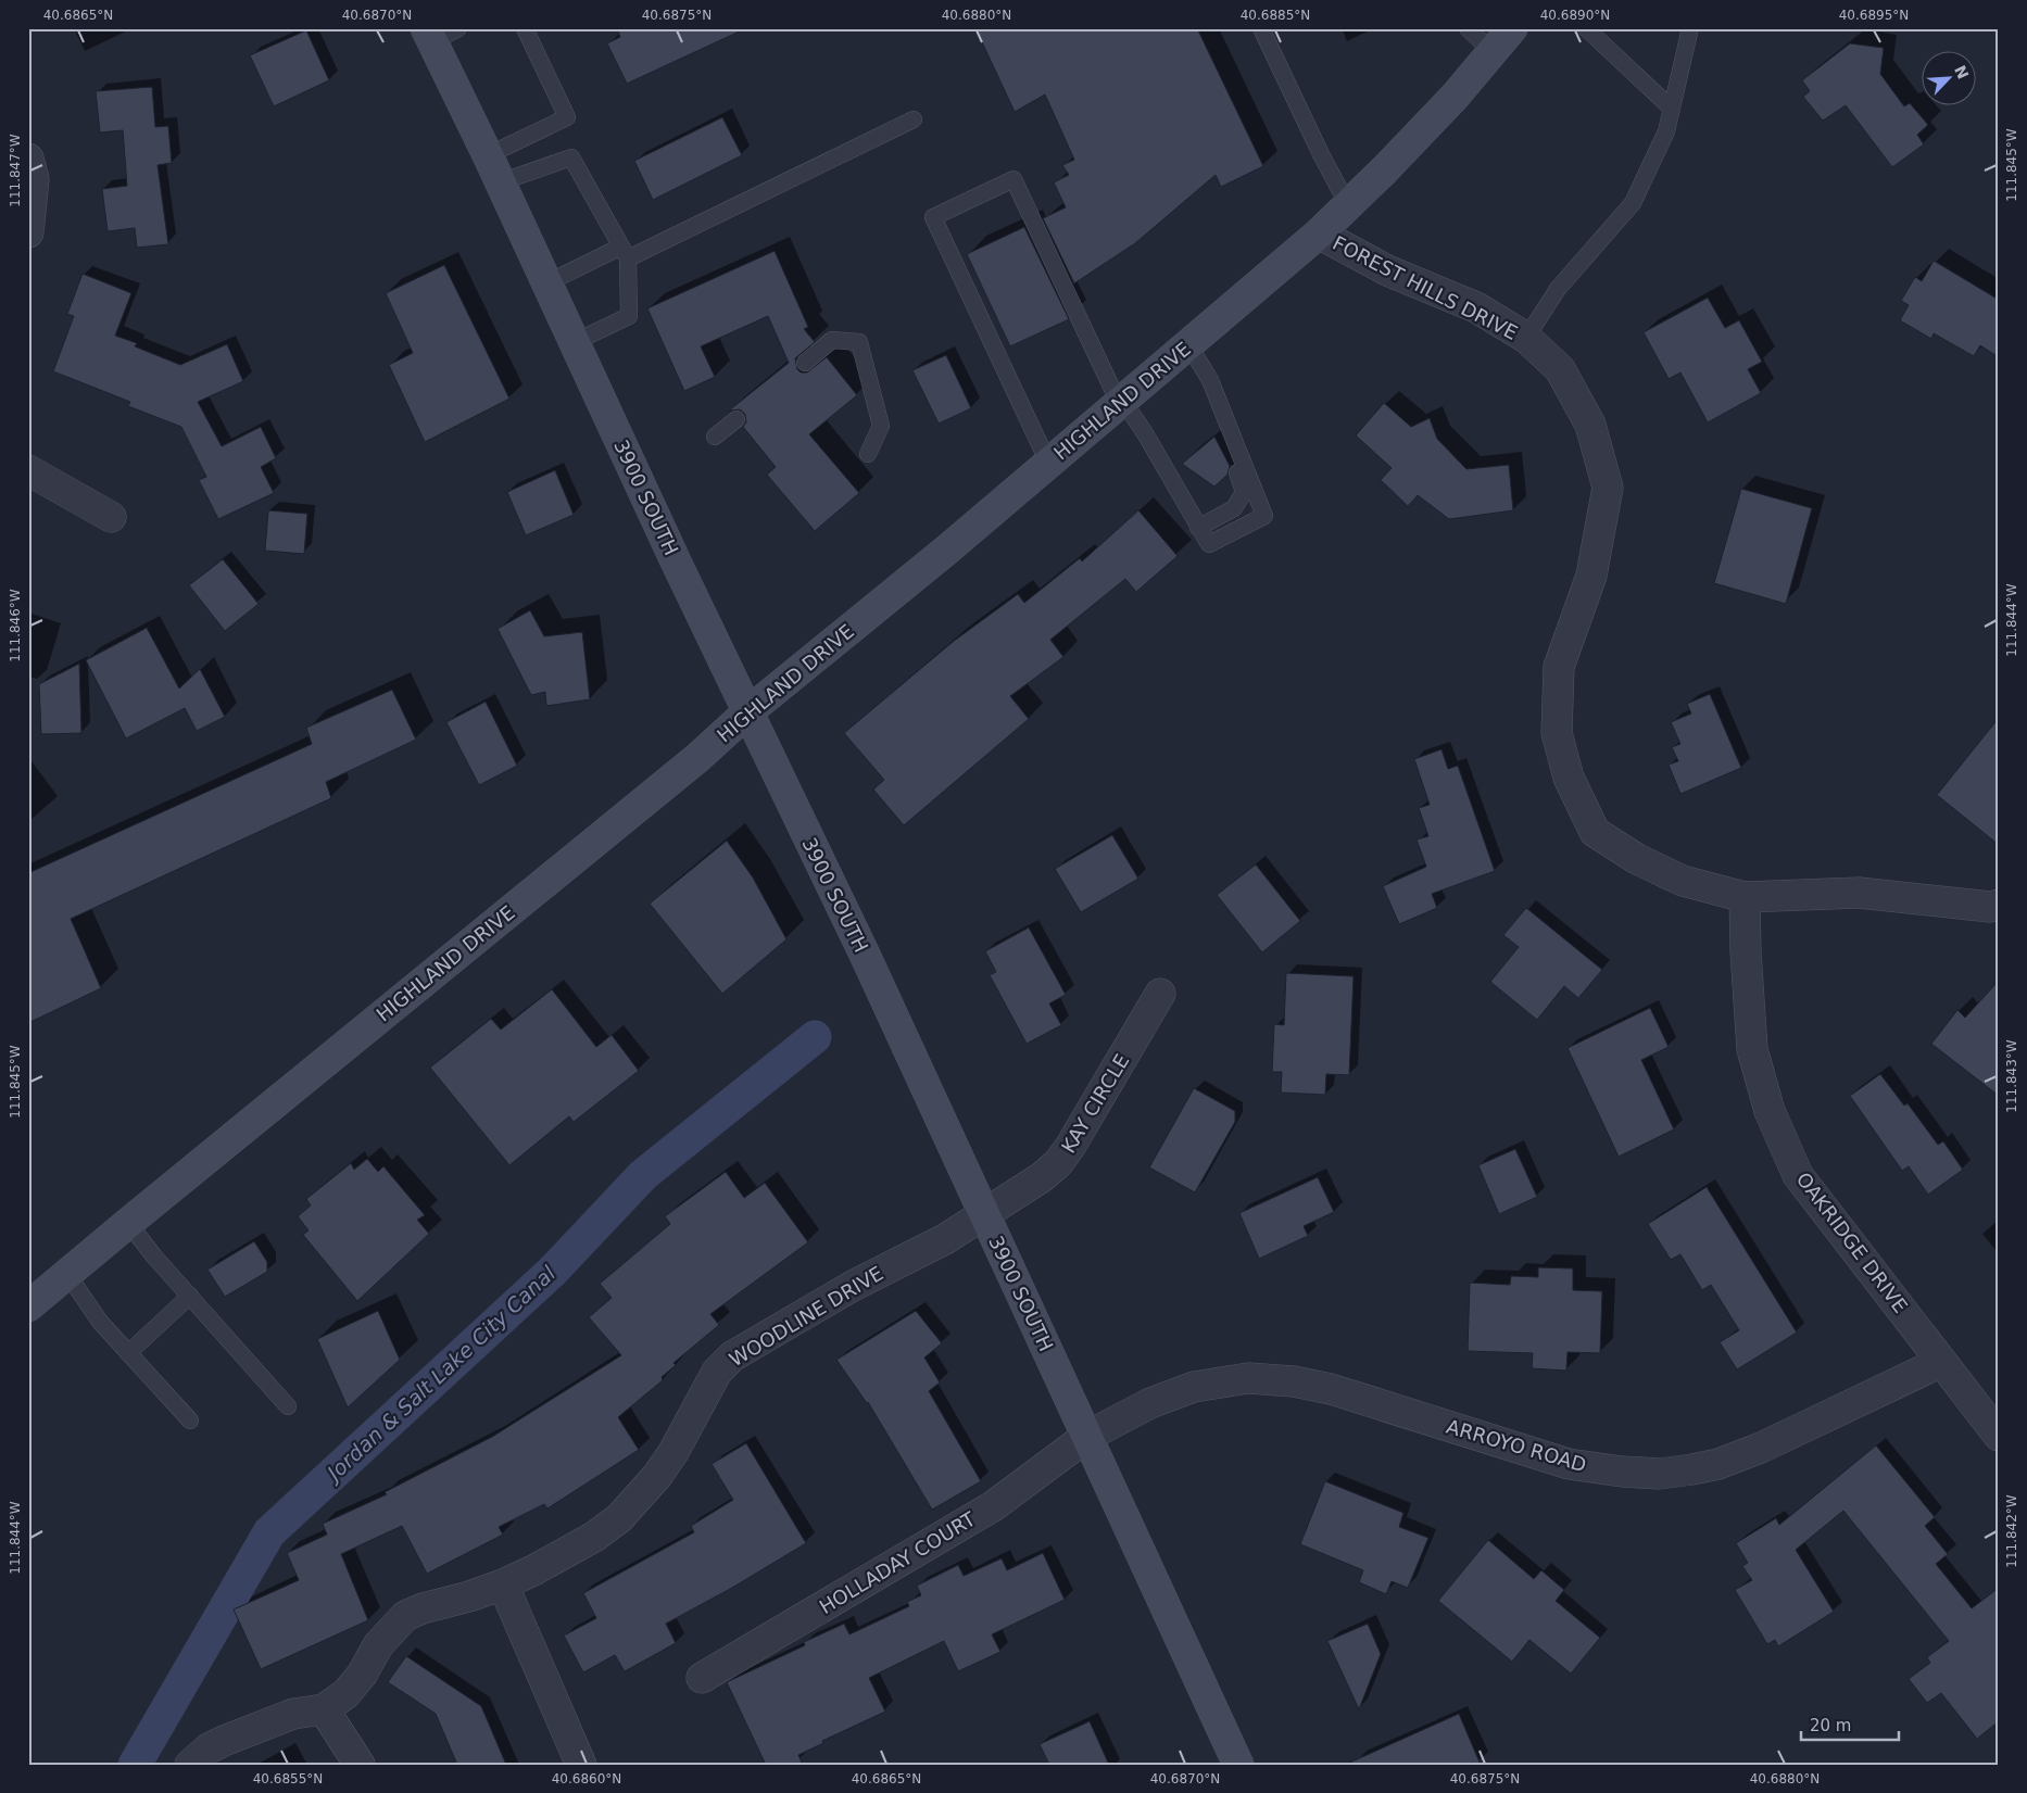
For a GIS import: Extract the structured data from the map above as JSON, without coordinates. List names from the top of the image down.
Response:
{
  "streets": {
    "main road": ["HIGHLAND DRIVE", "3900 SOUTH"],
    "street": [
      "FOREST HILLS DRIVE",
      "KAY CIRCLE",
      "OAKRIDGE DRIVE",
      "WOODLINE DRIVE",
      "ARROYO ROAD",
      "HOLLADAY COURT"
    ]
  },
  "crossings": [
    ["FOREST HILLS DRIVE", "HIGHLAND DRIVE"],
    ["FOREST HILLS DRIVE", "OAKRIDGE DRIVE"],
    ["HIGHLAND DRIVE", "3900 SOUTH"],
    ["3900 SOUTH", "KAY CIRCLE"],
    ["3900 SOUTH", "WOODLINE DRIVE"],
    ["3900 SOUTH", "ARROYO ROAD"],
    ["3900 SOUTH", "HOLLADAY COURT"],
    ["KAY CIRCLE", "WOODLINE DRIVE"],
    ["OAKRIDGE DRIVE", "ARROYO ROAD"],
    ["ARROYO ROAD", "HOLLADAY COURT"]
  ],
  "water": ["Jordan & Salt Lake City Canal"],
  "scale_bar": "20 m",
  "north": "top right",
  "coordinates": [
    "40.6865°N",
    "40.6870°N",
    "40.6875°N",
    "40.6880°N",
    "40.6885°N",
    "40.6890°N",
    "40.6895°N",
    "111.845°W",
    "111.847°W",
    "111.844°W",
    "111.846°W",
    "111.843°W",
    "111.842°W",
    "40.6855°N",
    "40.6860°N"
  ]
}
